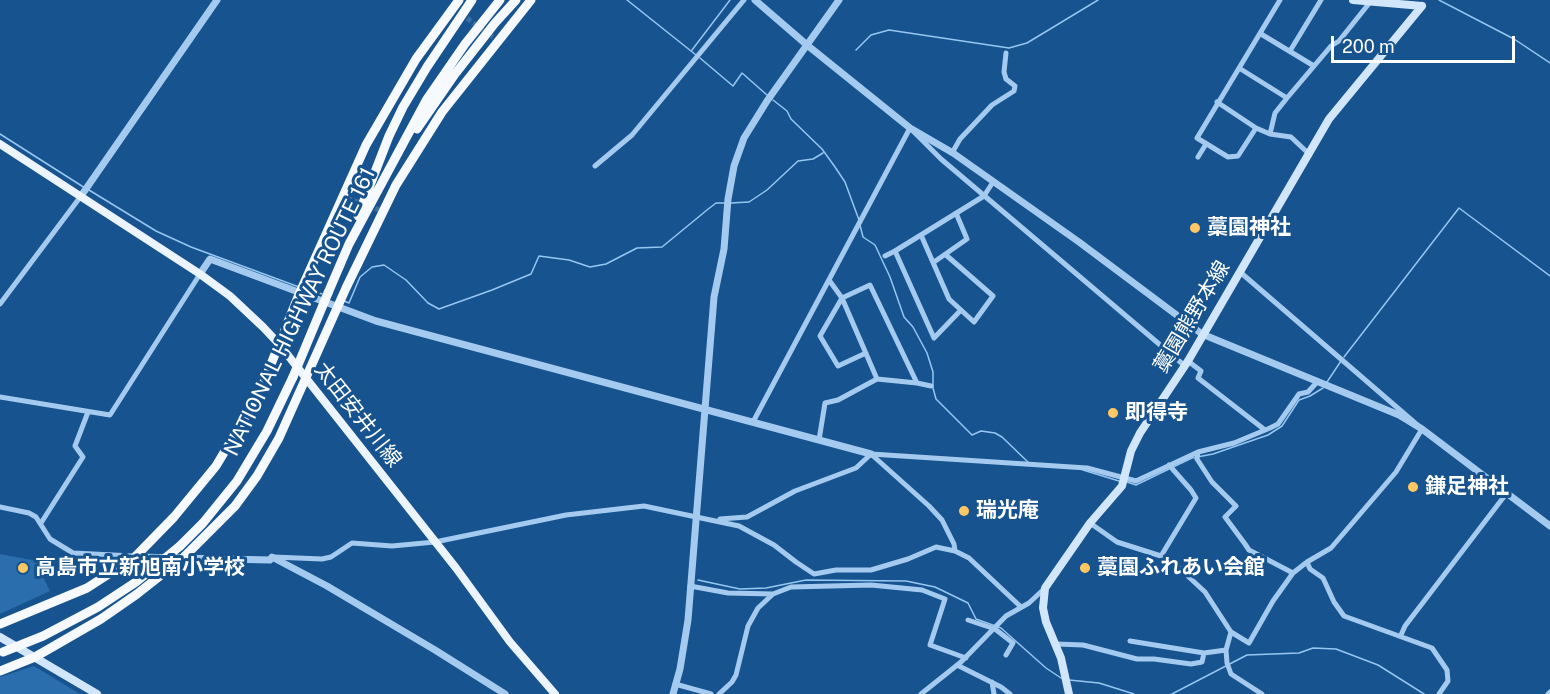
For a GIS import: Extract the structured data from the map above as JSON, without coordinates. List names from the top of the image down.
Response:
{
  "streets": {
    "highway": ["NATIONAL HIGHWAY ROUTE 161"],
    "main road": ["藁園熊野本線", "太田安井川線"]
  },
  "places": [
    "藁園神社",
    "即得寺",
    "鎌足神社",
    "瑞光庵",
    "高島市立新旭南小学校",
    "藁園ふれあい会館"
  ],
  "scale_bar": "200 m"
}
